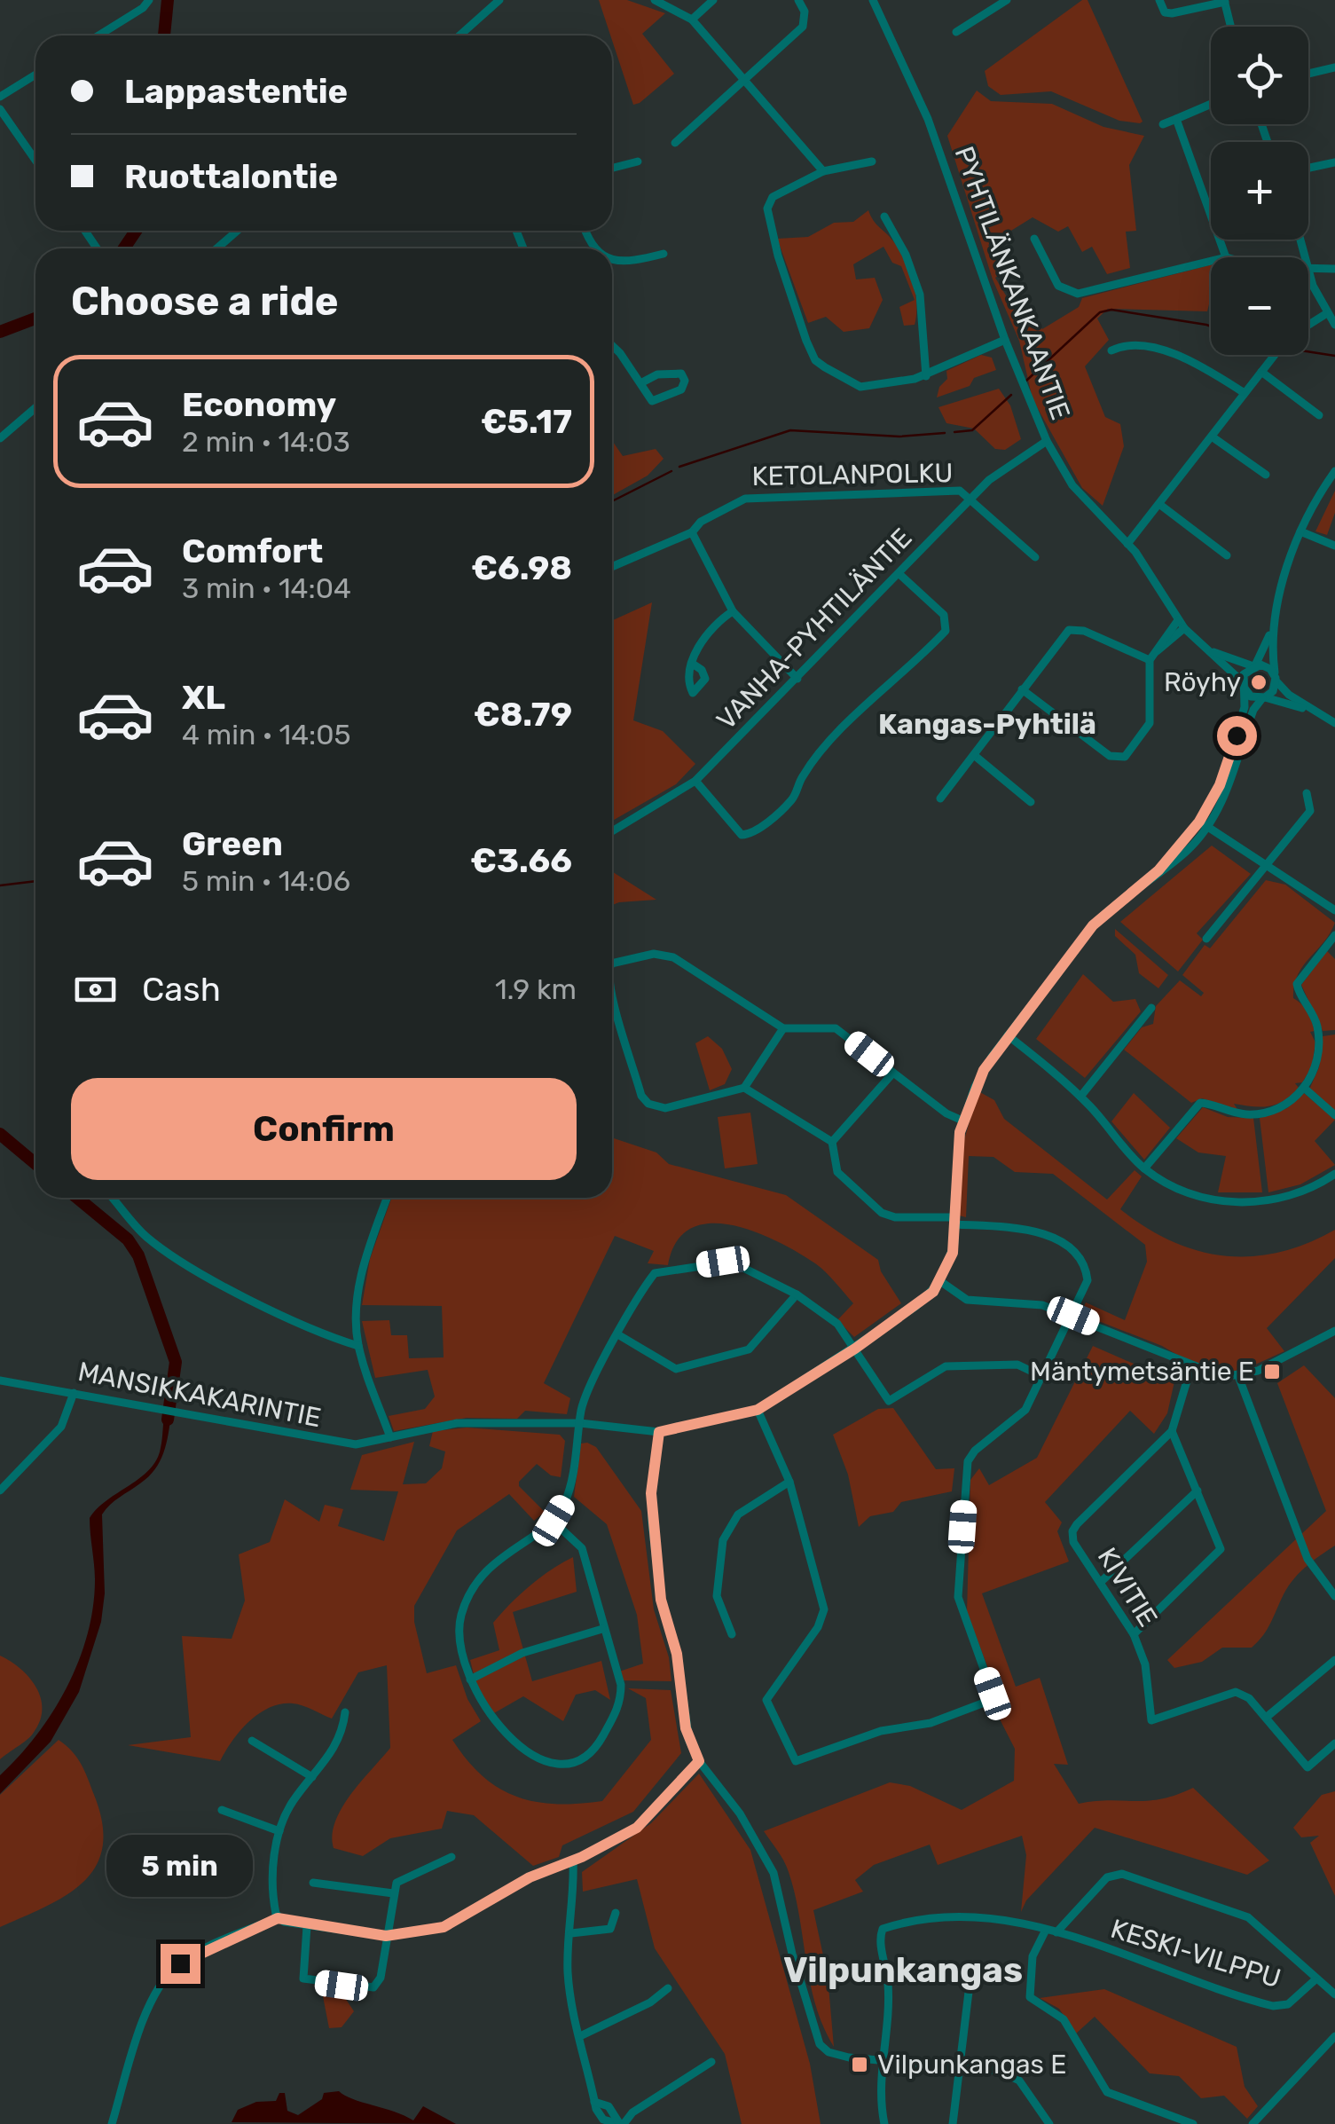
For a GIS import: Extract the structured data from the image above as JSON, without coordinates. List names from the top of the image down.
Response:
{
  "streets": {
    "street": [
      "PYHTILÄNKANKAANTIE",
      "KETOLANPOLKU",
      "VANHA-PYHTILÄNTIE",
      "MANSIKKAKARINTIE",
      "KIVITIE",
      "KESKI-VILPPU"
    ]
  },
  "crossings": [
    ["PYHTILÄNKANKAANTIE", "VANHA-PYHTILÄNTIE"],
    ["KETOLANPOLKU", "VANHA-PYHTILÄNTIE"]
  ],
  "districts": ["Kangas-Pyhtilä", "Vilpunkangas"],
  "places": {
    "other": ["Röyhy"],
    "transit": ["Mäntymetsäntie E", "Vilpunkangas E"]
  },
  "page": {
    "map_buttons": ["+", "−"],
    "banner": ["Lappastentie", "Ruottalontie"],
    "heading": "Choose a ride",
    "list": [
      {
        "name": "Economy",
        "note": "2 min · 14:03",
        "value": "€5.17"
      },
      {
        "name": "Comfort",
        "note": "3 min · 14:04",
        "value": "€6.98"
      },
      {
        "name": "XL",
        "note": "4 min · 14:05",
        "value": "€8.79"
      },
      {
        "name": "Green",
        "note": "5 min · 14:06",
        "value": "€3.66"
      }
    ],
    "pay": ["Cash", "1.9 km"],
    "buttons": "Confirm",
    "bubble": "5 min"
  }
}
